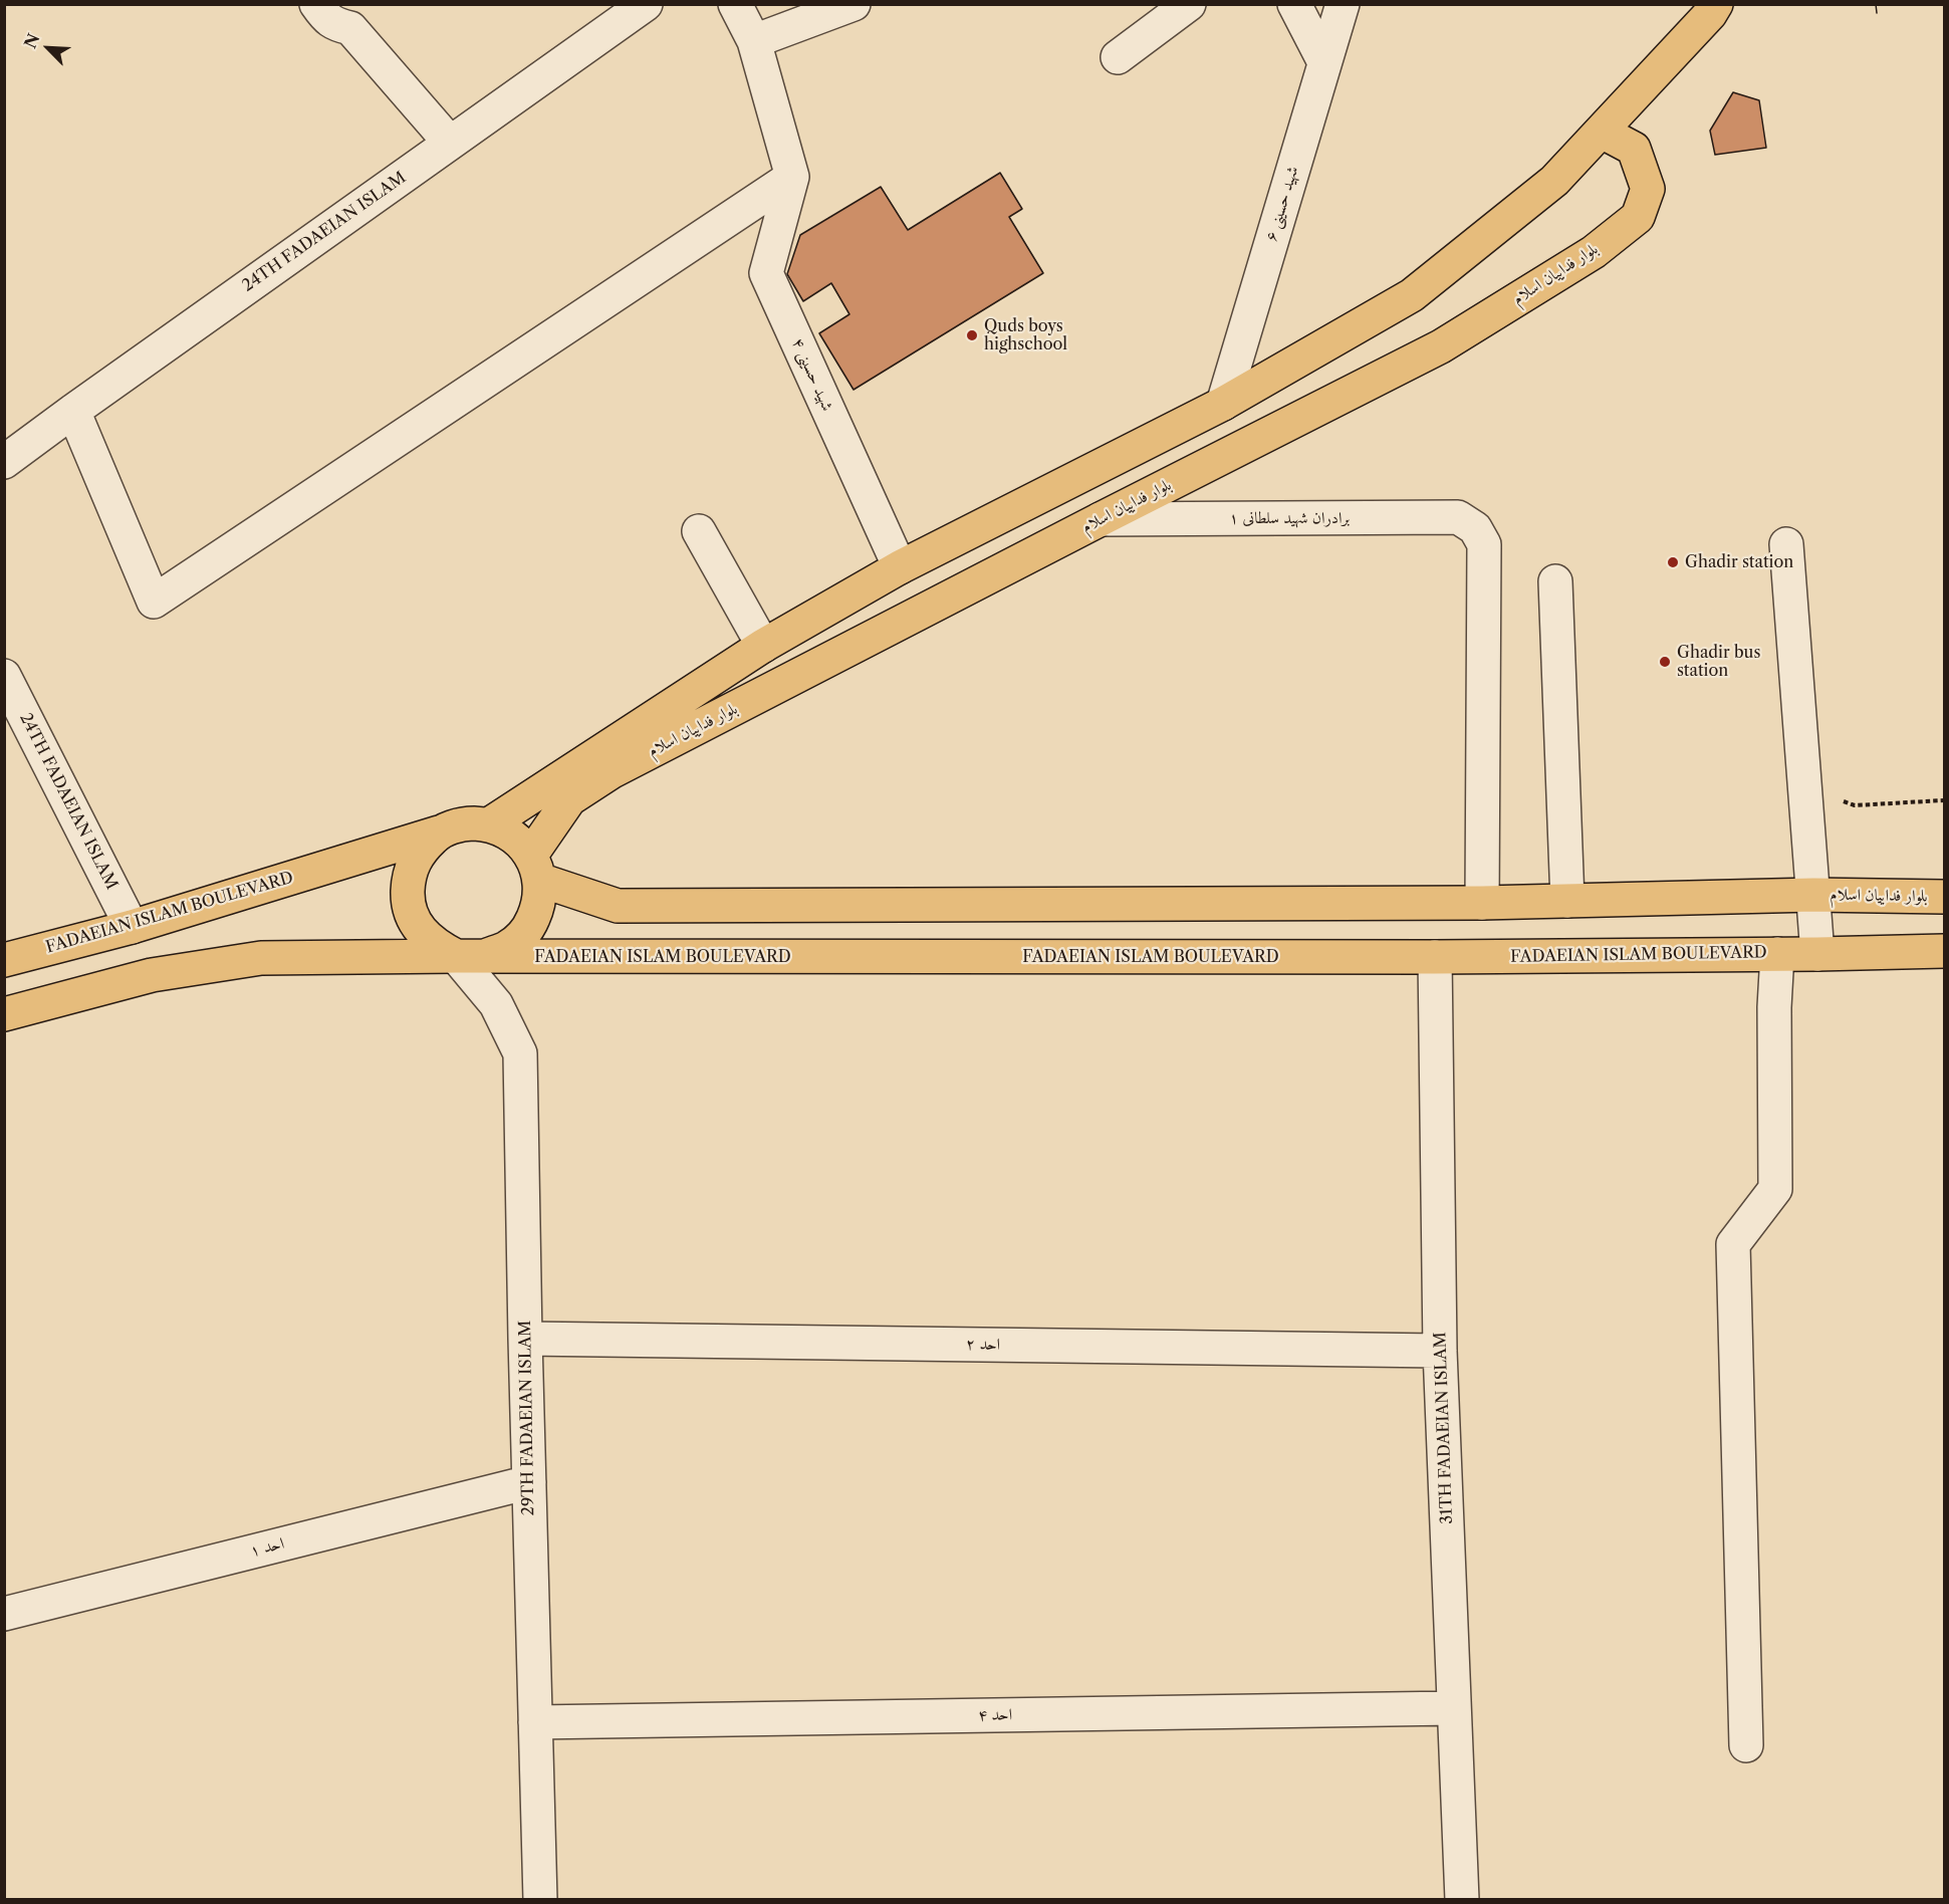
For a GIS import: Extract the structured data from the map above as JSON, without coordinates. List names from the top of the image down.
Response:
{
  "streets": {
    "main road": ["بلوار فداییان اسلام", "FADAEIAN ISLAM BOULEVARD"],
    "street": [
      "شهید حسینی ۶",
      "24TH FADAEIAN ISLAM",
      "شهید حسینی ۴",
      "برادران شهید سلطانی ۱",
      "احد ۲",
      "29TH FADAEIAN ISLAM",
      "31TH FADAEIAN ISLAM",
      "احد ۱",
      "احد ۴"
    ]
  },
  "crossings": [
    ["شهید حسینی ۶", "بلوار فداییان اسلام"],
    ["24TH FADAEIAN ISLAM", "FADAEIAN ISLAM BOULEVARD"],
    ["بلوار فداییان اسلام", "شهید حسینی ۴"],
    ["بلوار فداییان اسلام", "برادران شهید سلطانی ۱"],
    ["بلوار فداییان اسلام", "FADAEIAN ISLAM BOULEVARD"],
    ["بلوار فداییان اسلام", "29TH FADAEIAN ISLAM"],
    ["FADAEIAN ISLAM BOULEVARD", "29TH FADAEIAN ISLAM"],
    ["FADAEIAN ISLAM BOULEVARD", "31TH FADAEIAN ISLAM"],
    ["احد ۲", "29TH FADAEIAN ISLAM"],
    ["احد ۲", "31TH FADAEIAN ISLAM"],
    ["29TH FADAEIAN ISLAM", "احد ۱"],
    ["29TH FADAEIAN ISLAM", "احد ۴"],
    ["31TH FADAEIAN ISLAM", "احد ۴"]
  ],
  "places": ["Quds boys highschool", "Ghadir station", "Ghadir bus station"],
  "north": "top left"
}
